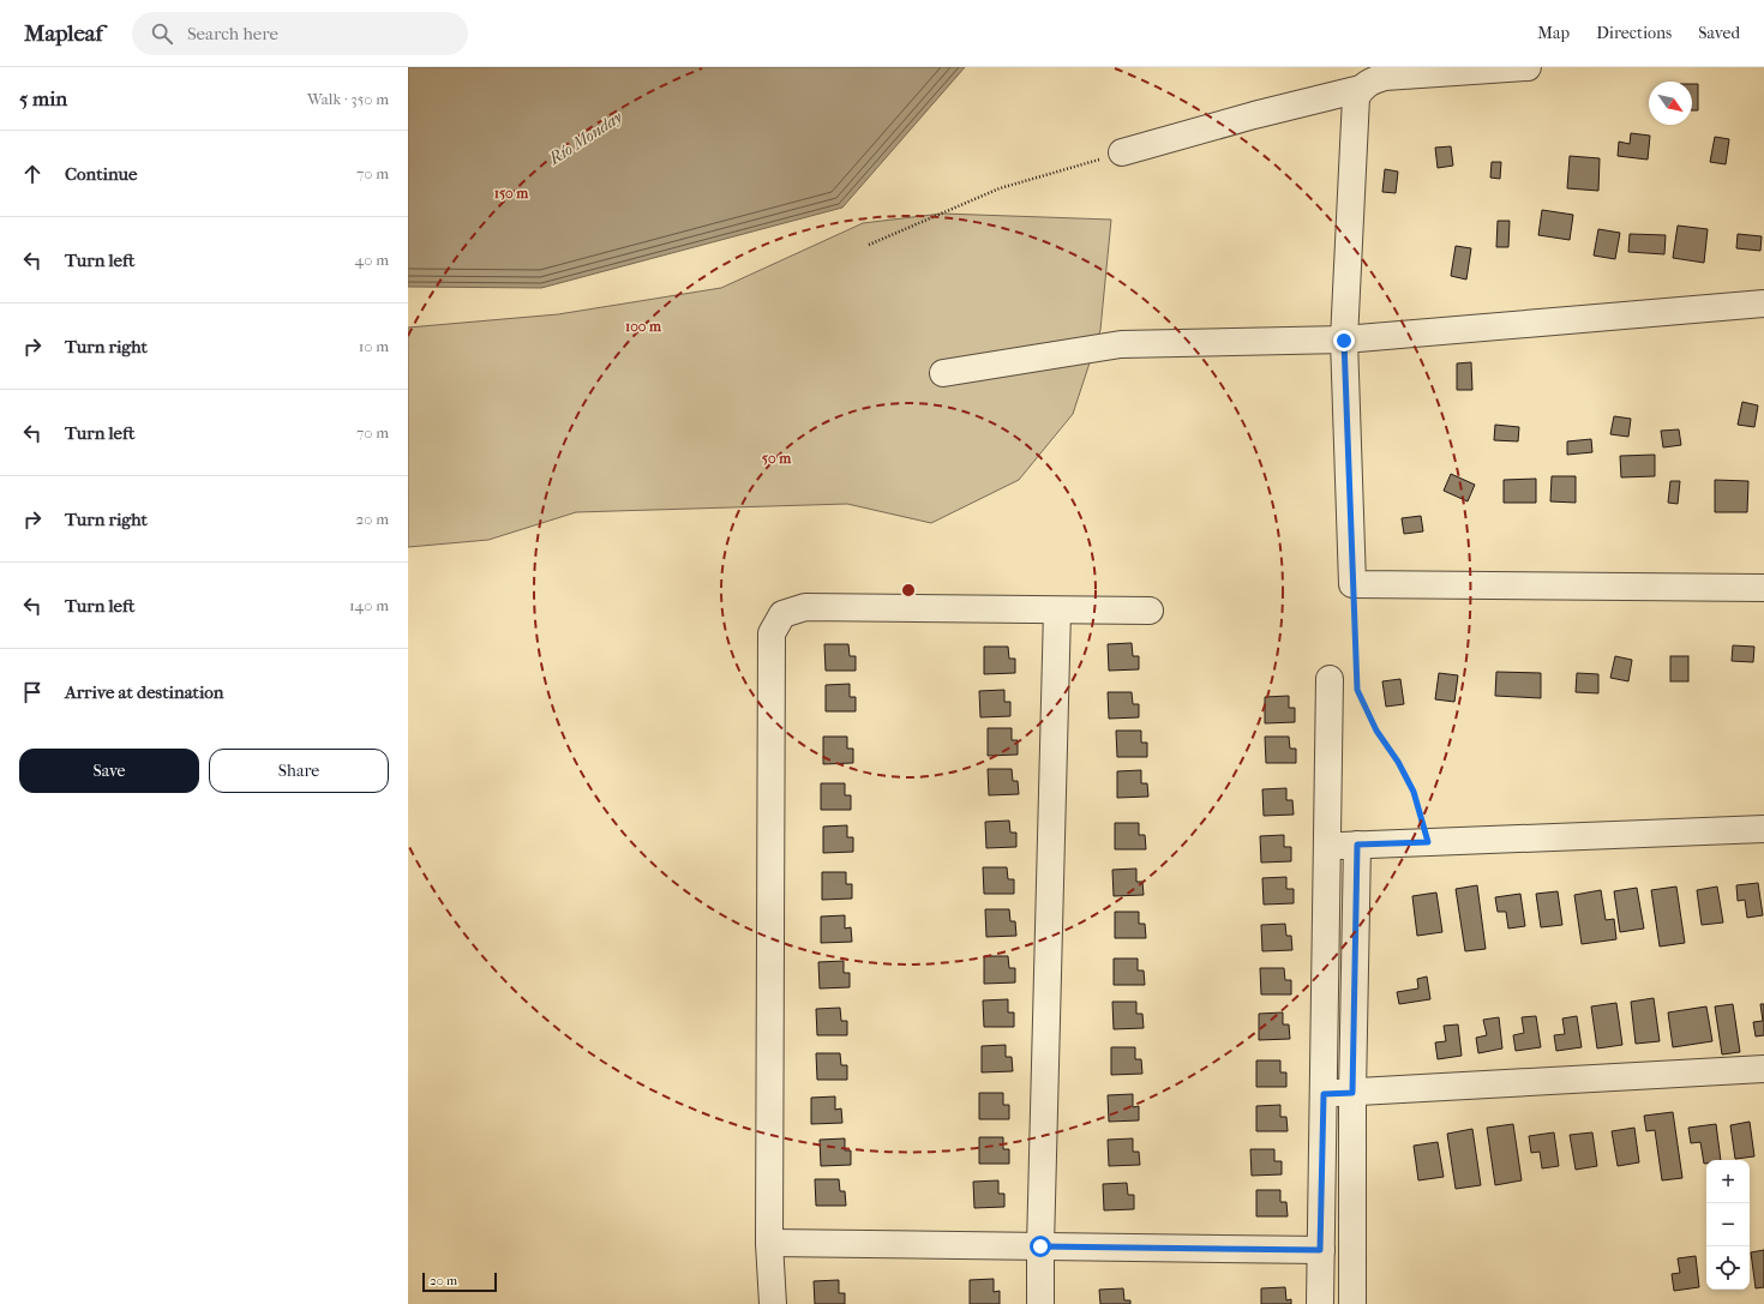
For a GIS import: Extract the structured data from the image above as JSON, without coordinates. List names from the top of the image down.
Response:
{
  "water": ["Río Monday"],
  "scale_bar": "20 m",
  "north": "bottom right",
  "page": {
    "header": "Mapleaf",
    "search": "Search here",
    "nav": ["Map", "Directions", "Saved"],
    "heading": ["5 min", "Walk · 350 m"],
    "list": [
      ["Continue", "70 m"],
      ["Turn left", "40 m"],
      ["Turn right", "10 m"],
      ["Turn left", "70 m"],
      ["Turn right", "20 m"],
      ["Turn left", "140 m"],
      "Arrive at destination"
    ],
    "buttons": ["Save", "Share"],
    "map_buttons": ["+", "−"],
    "scale": "20 m"
  },
  "rings": ["150 m", "100 m", "50 m"]
}
